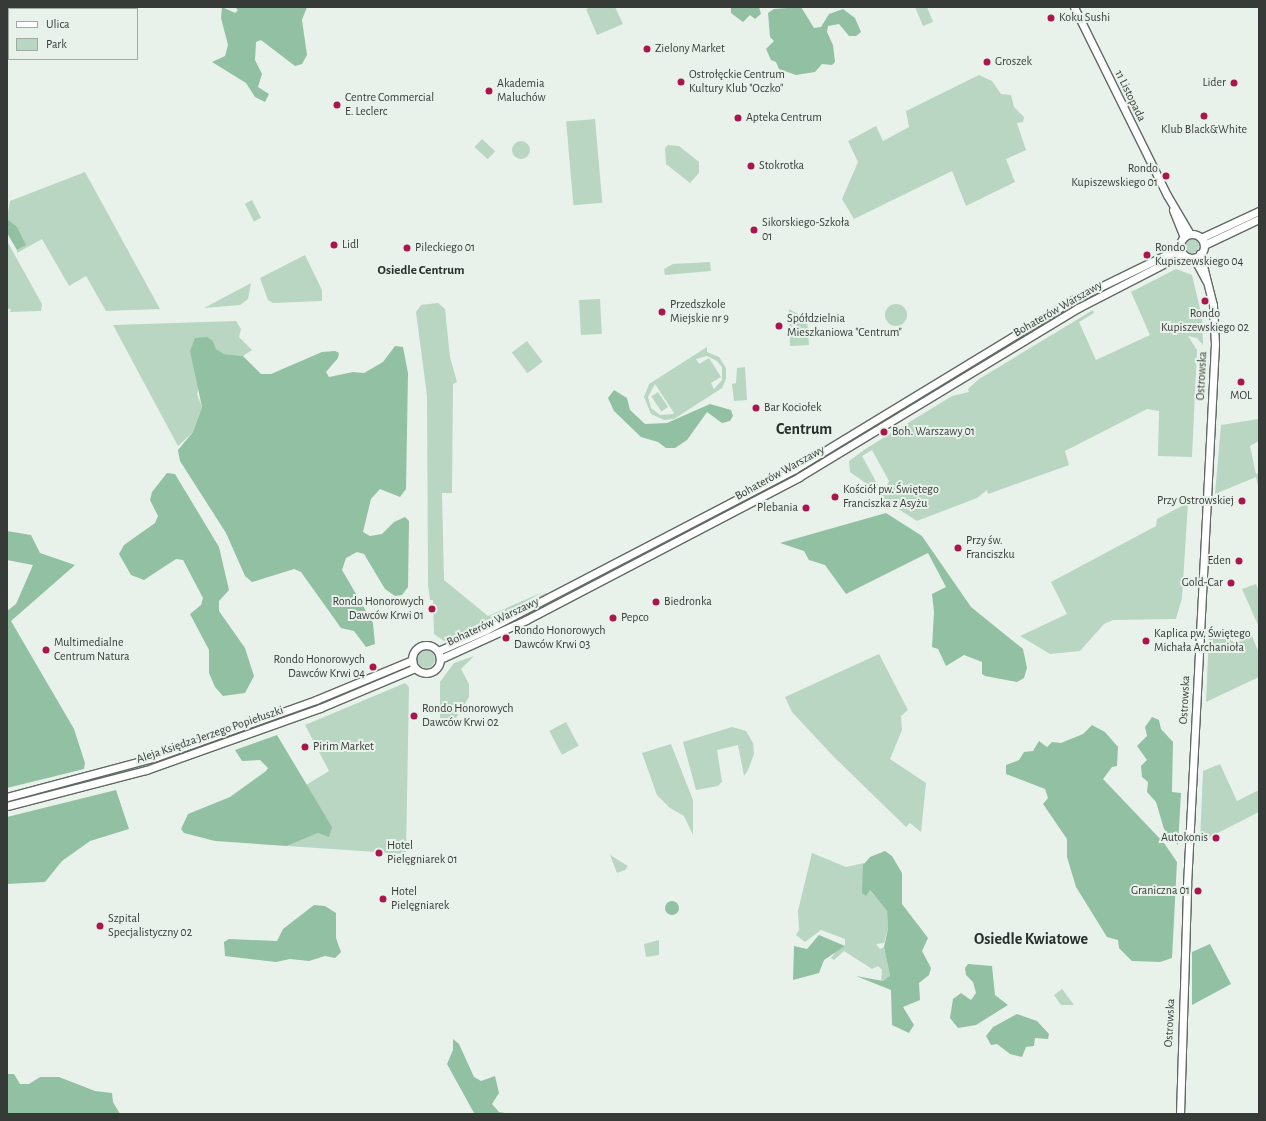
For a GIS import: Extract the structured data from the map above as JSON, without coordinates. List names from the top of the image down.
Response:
{
  "streets": {
    "main road": [
      "11 Listopada",
      "Bohaterów Warszawy",
      "Ostrowska",
      "Aleja Księdza Jerzego Popiełuszki"
    ]
  },
  "crossings": [
    ["Bohaterów Warszawy", "Aleja Księdza Jerzego Popiełuszki"]
  ],
  "districts": ["Osiedle Centrum", "Centrum", "Osiedle Kwiatowe"],
  "places": [
    "Koku Sushi",
    "Zielony Market",
    "Groszek",
    "Ostrołęckie Centrum Kultury Klub \"Oczko\"",
    "Lider",
    "Akademia Maluchów",
    "Centre Commercial E. Leclerc",
    "Klub Black&White",
    "Apteka Centrum",
    "Stokrotka",
    "Rondo Kupiszewskiego 01",
    "Sikorskiego-Szkoła 01",
    "Lidl",
    "Pileckiego 01",
    "Rondo Kupiszewskiego 04",
    "Rondo Kupiszewskiego 02",
    "Przedszkole Miejskie nr 9",
    "Spółdzielnia Mieszkaniowa \"Centrum\"",
    "MOL",
    "Bar Kociołek",
    "Boh. Warszawy 01",
    "Kościół pw. Świętego Franciszka z Asyżu",
    "Przy Ostrowskiej",
    "Plebania",
    "Przy św. Franciszku",
    "Eden",
    "Gold-Car",
    "Biedronka",
    "Rondo Honorowych Dawców Krwi 01",
    "Pepco",
    "Rondo Honorowych Dawców Krwi 03",
    "Kaplica pw. Świętego Michała Archanioła",
    "Multimedialne Centrum Natura",
    "Rondo Honorowych Dawców Krwi 04",
    "Rondo Honorowych Dawców Krwi 02",
    "Pirim Market",
    "Autokonis",
    "Hotel Pielęgniarek 01",
    "Graniczna 01",
    "Hotel Pielęgniarek",
    "Szpital Specjalistyczny 02"
  ],
  "legend": ["Ulica", "Park"]
}
